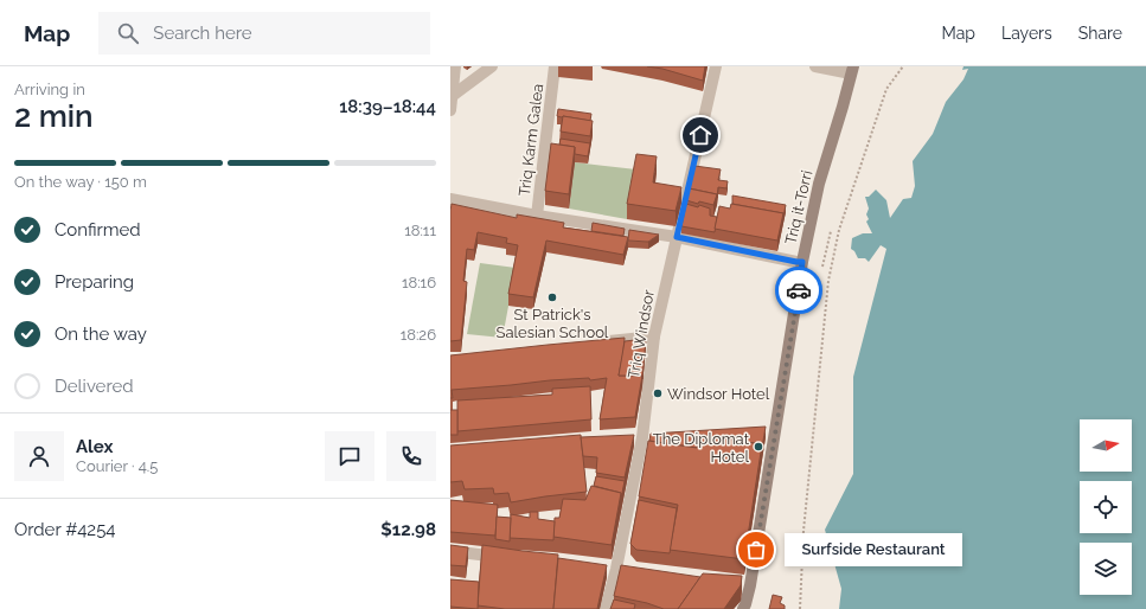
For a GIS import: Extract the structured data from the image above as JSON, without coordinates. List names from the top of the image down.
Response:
{
  "streets": {
    "main road": ["Triq it-Torri"],
    "street": ["Triq Karm Galea", "Triq Windsor"]
  },
  "places": [
    "St Patrick's Salesian School",
    "Windsor Hotel",
    "The Diplomat Hotel",
    "Surfside Restaurant"
  ],
  "north": "right",
  "page": {
    "header": "Map",
    "search": "Search here",
    "nav": ["Map", "Layers", "Share"],
    "heading": ["2 min", "Arriving in", "18:39–18:44"],
    "panel": [
      "Alex",
      "Courier · 4.5",
      "Order #4254",
      "$12.98"
    ],
    "bar": "On the way · 150 m",
    "list": [
      ["Confirmed", "18:11"],
      ["Preparing", "18:16"],
      ["On the way", "18:26"],
      "Delivered"
    ],
    "bubble": "Surfside Restaurant"
  }
}
